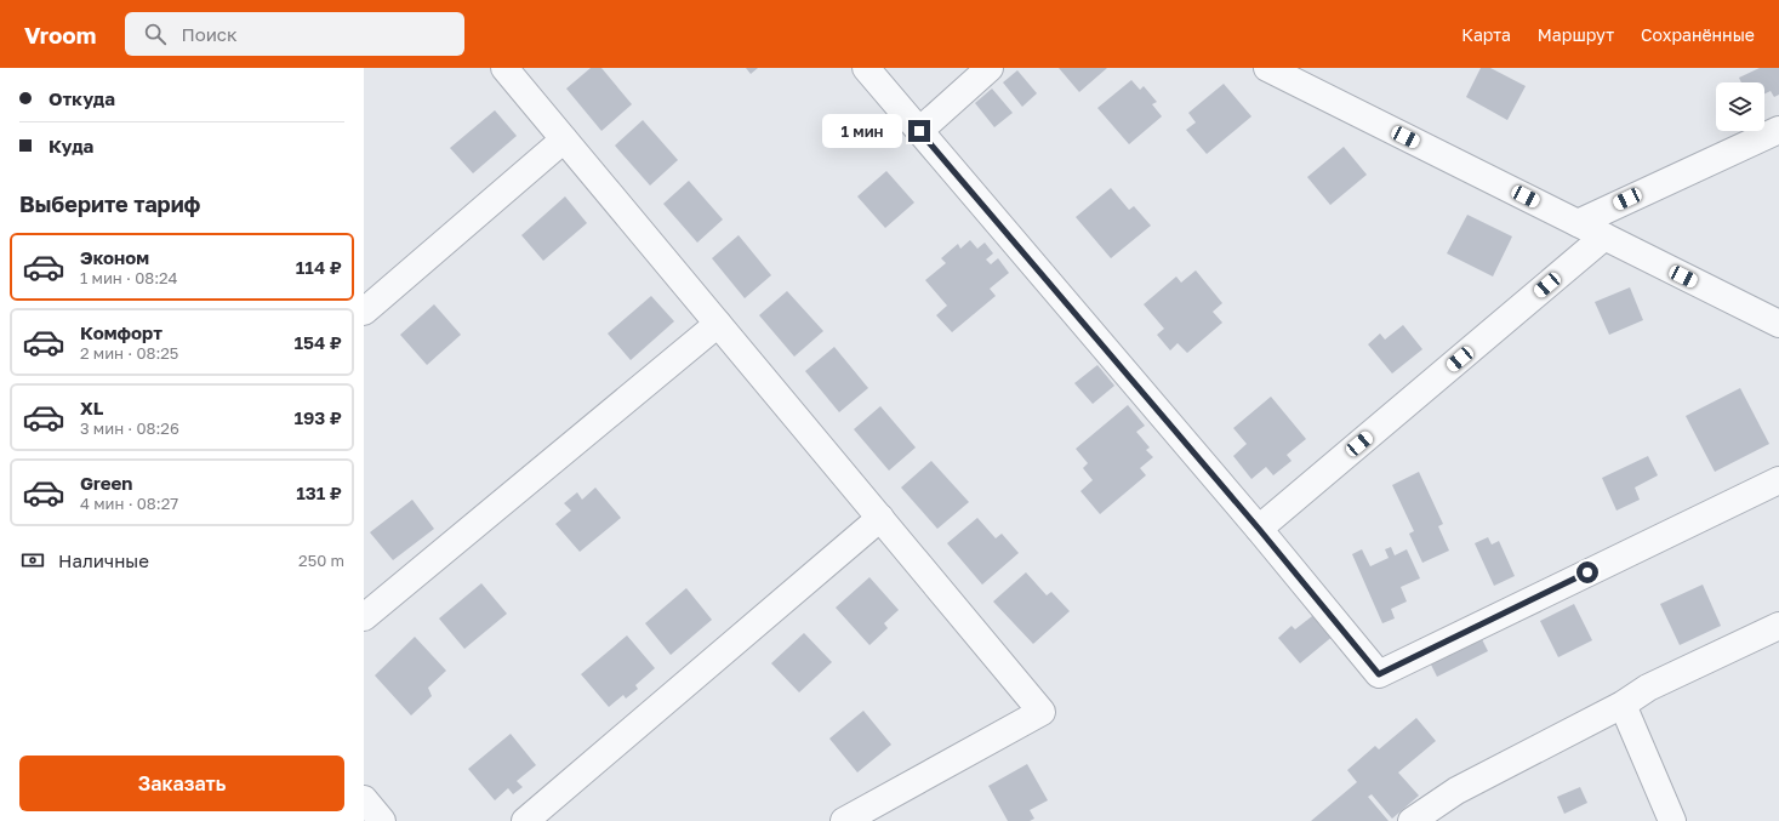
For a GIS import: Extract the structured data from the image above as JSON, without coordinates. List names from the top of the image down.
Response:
{
  "page": {
    "header": "Vroom",
    "search": "Поиск",
    "nav": ["Карта", "Маршрут", "Сохранённые"],
    "banner": ["Откуда", "Куда"],
    "bubble": "1 мин",
    "heading": "Выберите тариф",
    "list": [
      {
        "name": "Эконом",
        "note": "1 мин · 08:24",
        "value": "114 ₽"
      },
      {
        "name": "Комфорт",
        "note": "2 мин · 08:25",
        "value": "154 ₽"
      },
      {
        "name": "XL",
        "note": "3 мин · 08:26",
        "value": "193 ₽"
      },
      {
        "name": "Green",
        "note": "4 мин · 08:27",
        "value": "131 ₽"
      }
    ],
    "pay": ["Наличные", "250 m"],
    "buttons": "Заказать"
  }
}
